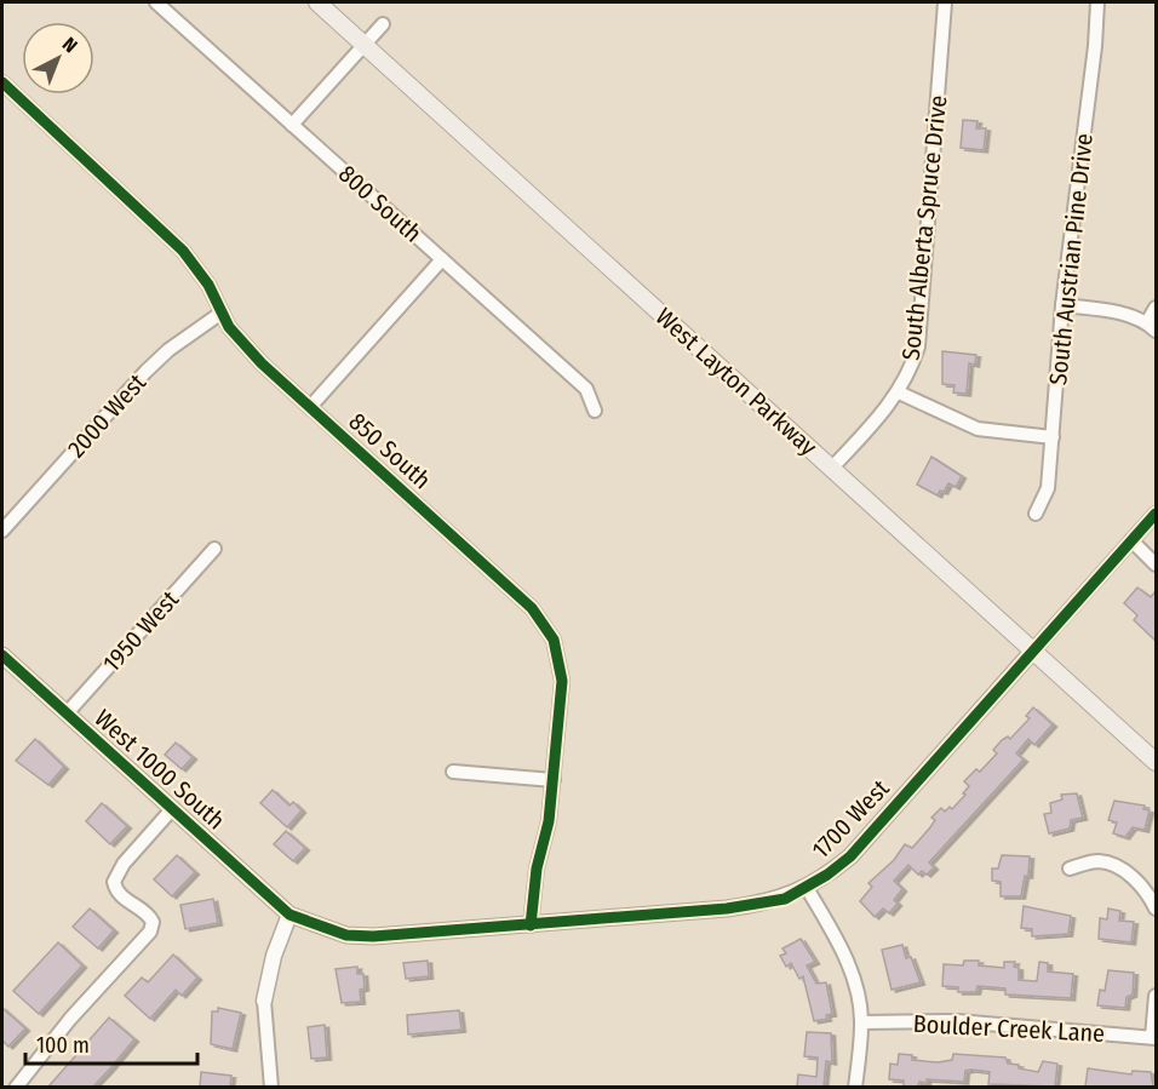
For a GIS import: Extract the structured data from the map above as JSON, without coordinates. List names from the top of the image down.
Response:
{
  "streets": {
    "main road": ["West Layton Parkway"],
    "street": [
      "800 South",
      "South Alberta Spruce Drive",
      "South Austrian Pine Drive",
      "2000 West",
      "850 South",
      "1950 West",
      "West 1000 South",
      "1700 West",
      "Boulder Creek Lane"
    ]
  },
  "crossings": [
    ["South Alberta Spruce Drive", "West Layton Parkway"],
    ["West Layton Parkway", "1700 West"],
    ["2000 West", "850 South"],
    ["850 South", "1700 West"],
    ["1950 West", "West 1000 South"],
    ["West 1000 South", "1700 West"]
  ],
  "scale_bar": "100 m",
  "north": "top right"
}
